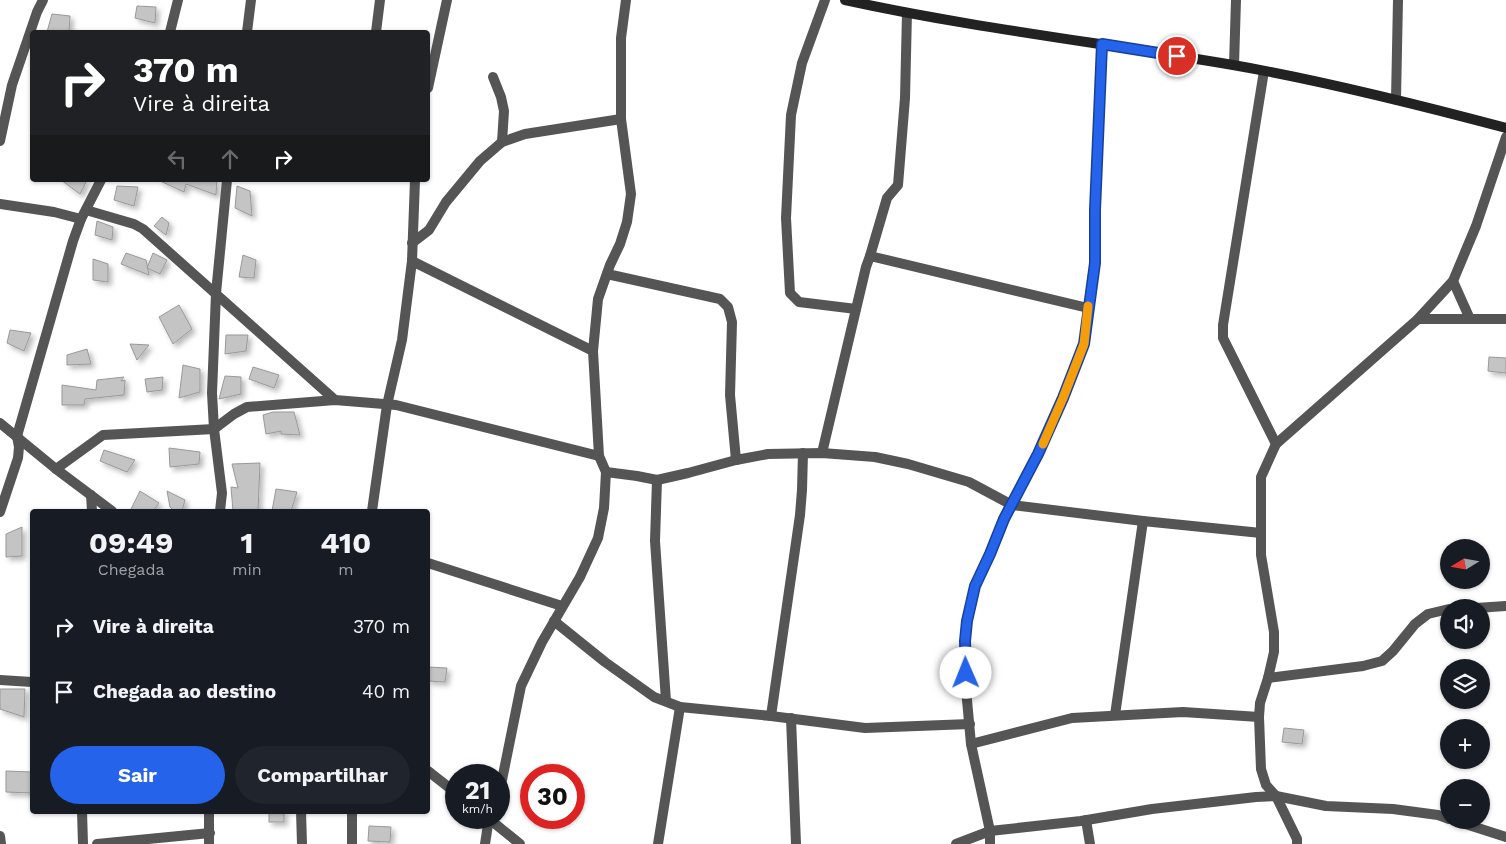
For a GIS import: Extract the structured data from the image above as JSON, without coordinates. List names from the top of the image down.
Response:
{
  "north": "left",
  "page": {
    "turn": ["370 m", "Vire à direita"],
    "eta": [
      "09:49",
      "Chegada",
      "1",
      "min",
      "410",
      "m"
    ],
    "map_buttons": ["+", "−"],
    "list": [
      {
        "name": "Vire à direita",
        "value": "370 m"
      },
      {
        "name": "Chegada ao destino",
        "value": "40 m"
      }
    ],
    "buttons": ["Sair", "Compartilhar"],
    "speed": "21 km/h",
    "limit": "30"
  }
}
